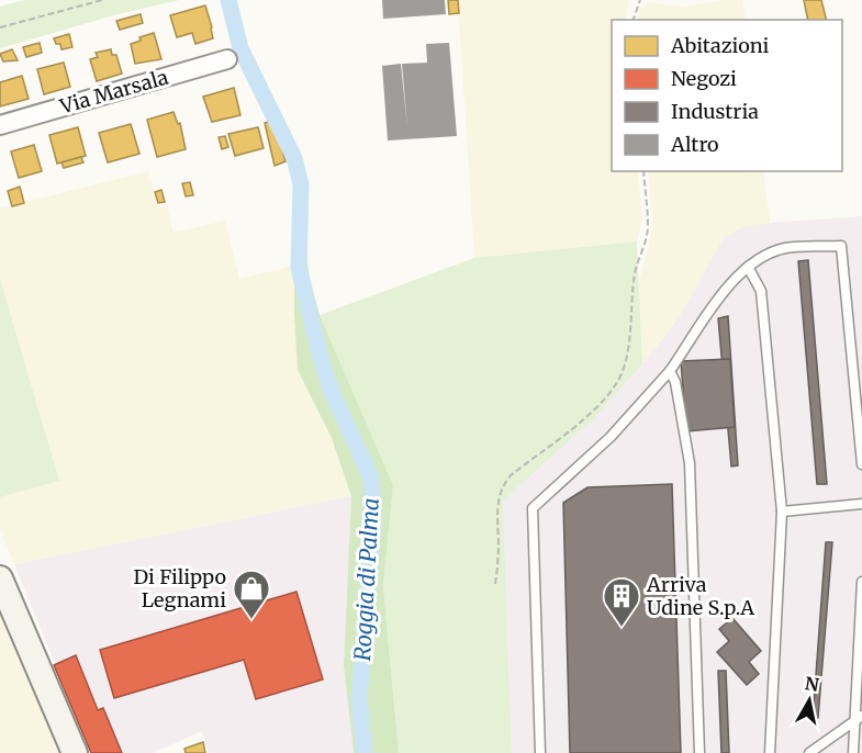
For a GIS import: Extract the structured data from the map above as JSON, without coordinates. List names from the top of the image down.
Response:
{
  "streets": {
    "street": ["Via Marsala"]
  },
  "water": ["Roggia di Palma"],
  "places": {
    "shop": ["Di Filippo Legnami"],
    "building": ["Arriva Udine S.p.A"]
  },
  "legend": [
    "Abitazioni",
    "Negozi",
    "Industria",
    "Altro"
  ],
  "north": "top"
}
